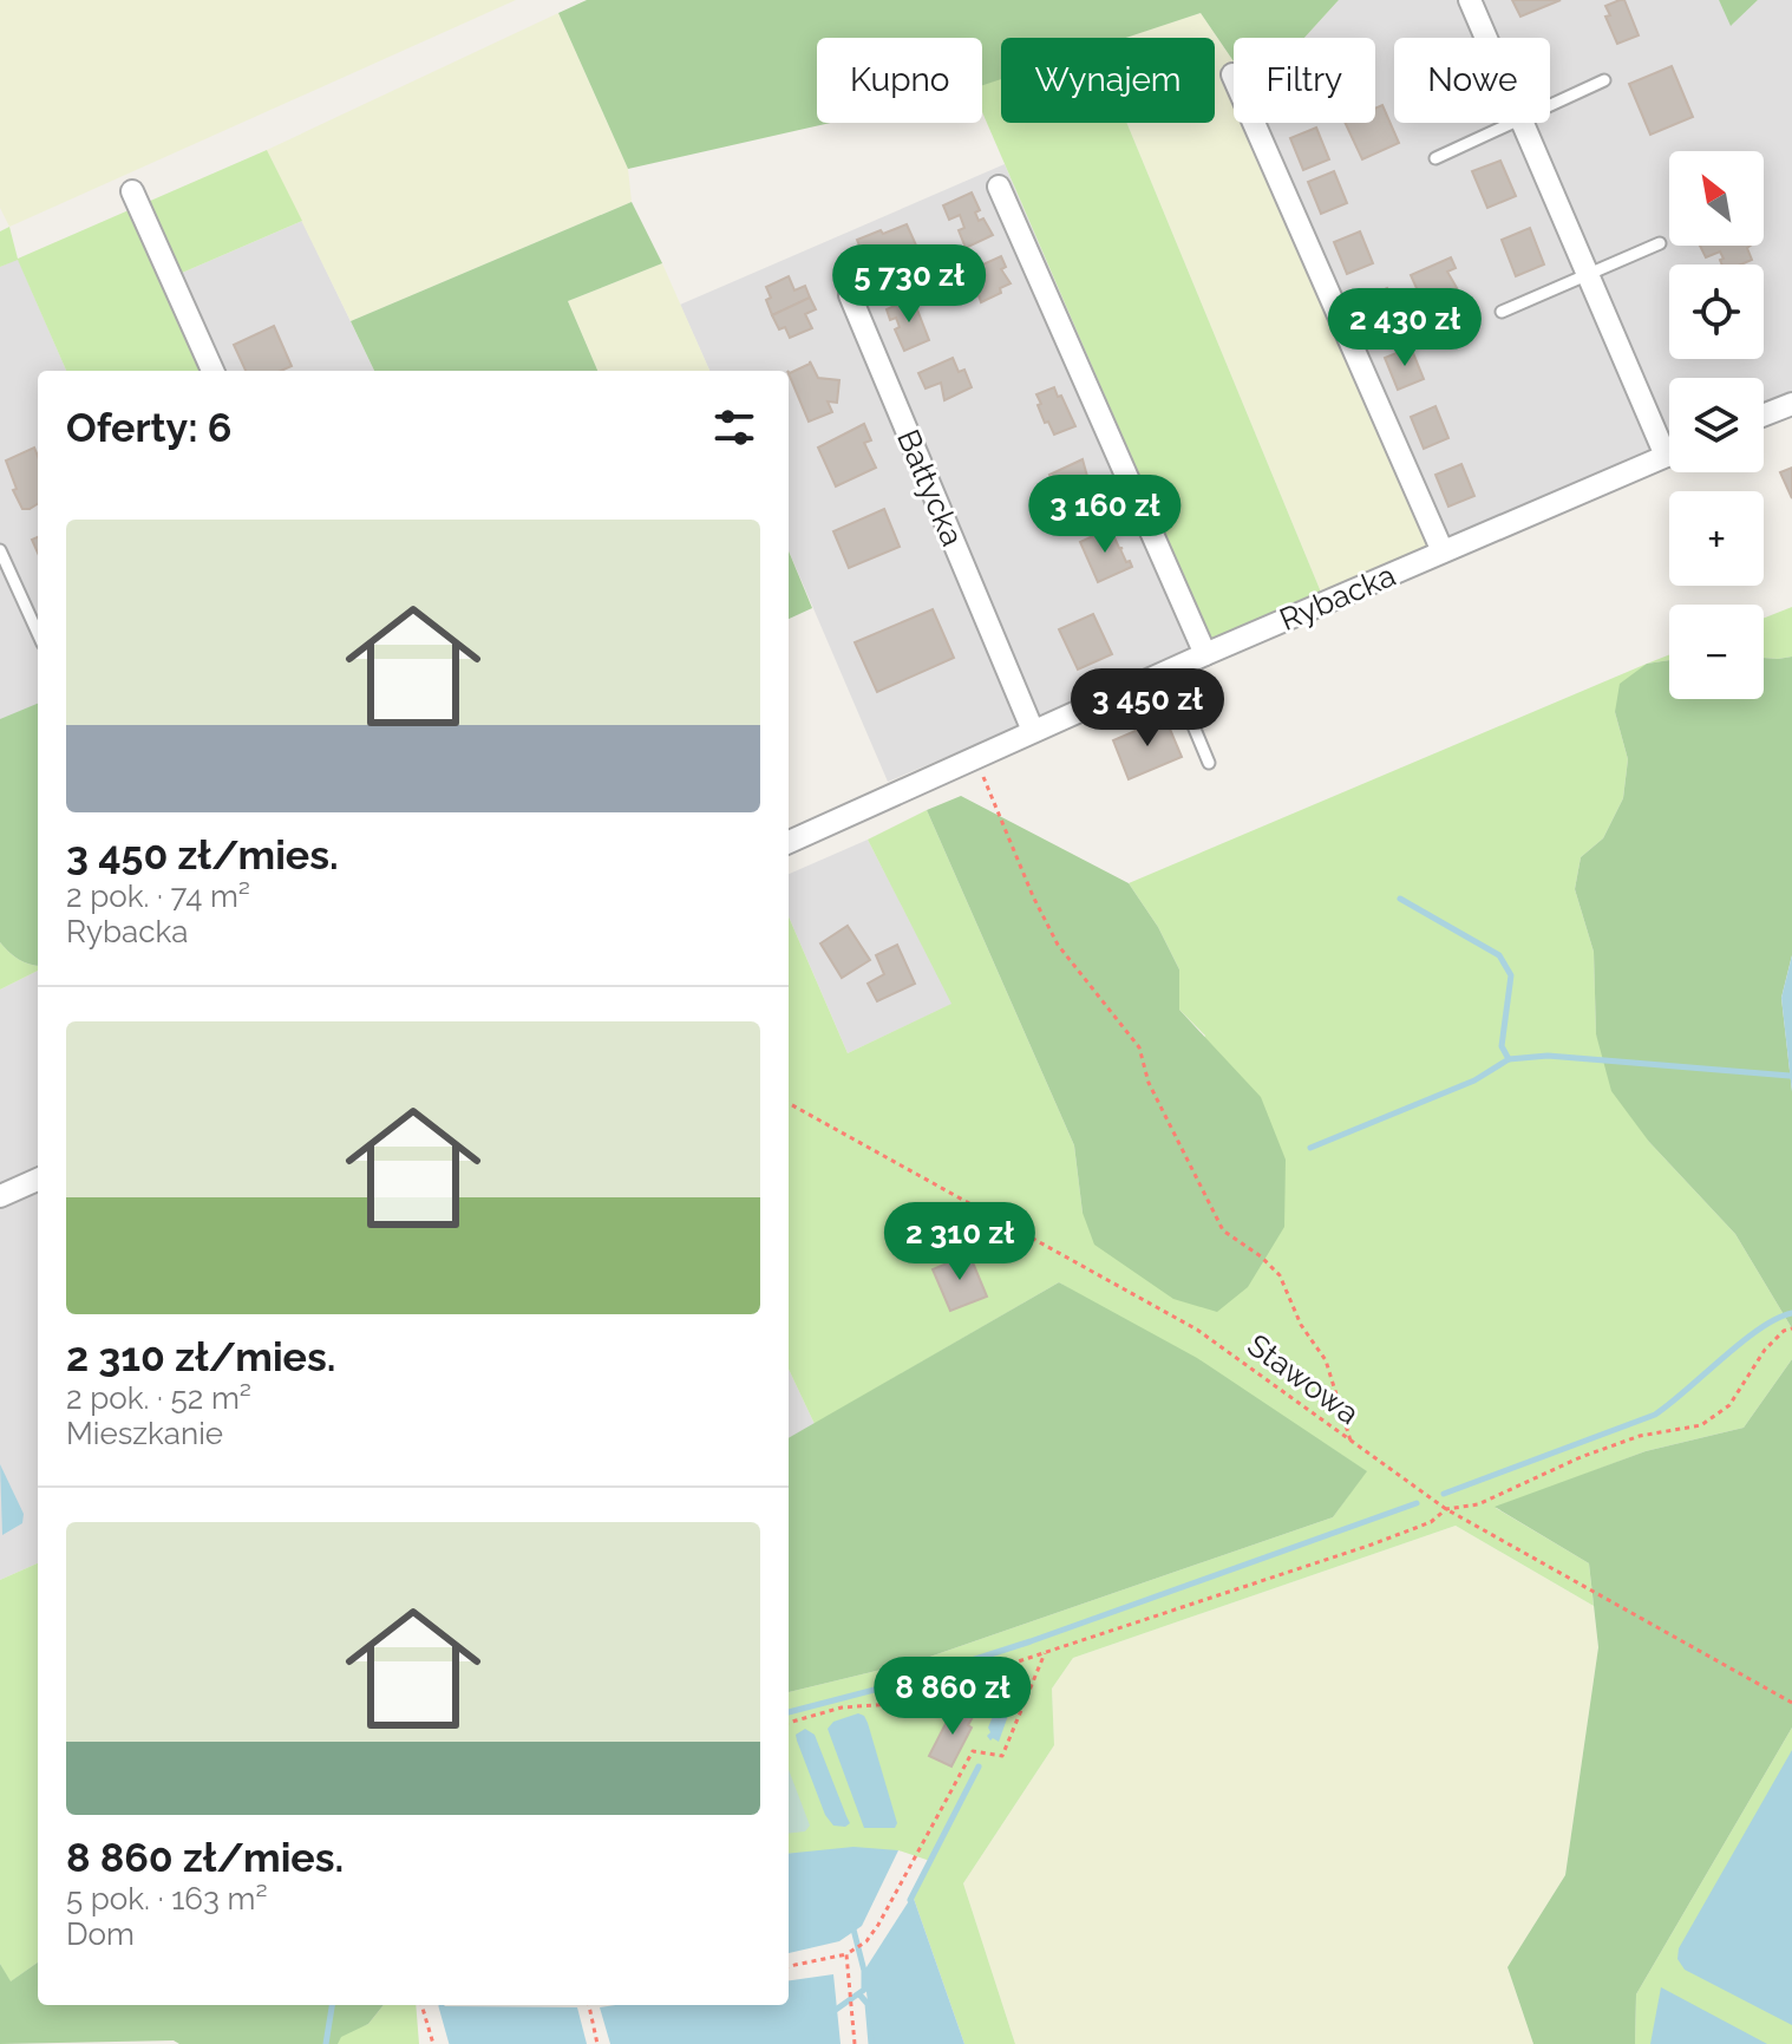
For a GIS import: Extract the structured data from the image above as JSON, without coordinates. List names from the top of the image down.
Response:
{
  "streets": {
    "street": ["Bałtycka", "Rybacka"],
    "path": ["Stawowa"]
  },
  "crossings": [
    ["Bałtycka", "Rybacka"]
  ],
  "north": "top left",
  "page": {
    "chip": [
      "Kupno",
      "Wynajem",
      "Filtry",
      "Nowe"
    ],
    "map_buttons": ["+", "−"],
    "price": [
      "5 730 zł",
      "2 430 zł",
      "3 160 zł",
      "3 450 zł",
      "2 310 zł",
      "8 860 zł"
    ],
    "heading": "Oferty: 6",
    "list": [
      {
        "name": "3 450 zł/mies.",
        "note": "2 pok. · 74 m² · Rybacka"
      },
      {
        "name": "2 310 zł/mies.",
        "note": "2 pok. · 52 m² · Mieszkanie"
      },
      {
        "name": "8 860 zł/mies.",
        "note": "5 pok. · 163 m² · Dom"
      }
    ]
  }
}
